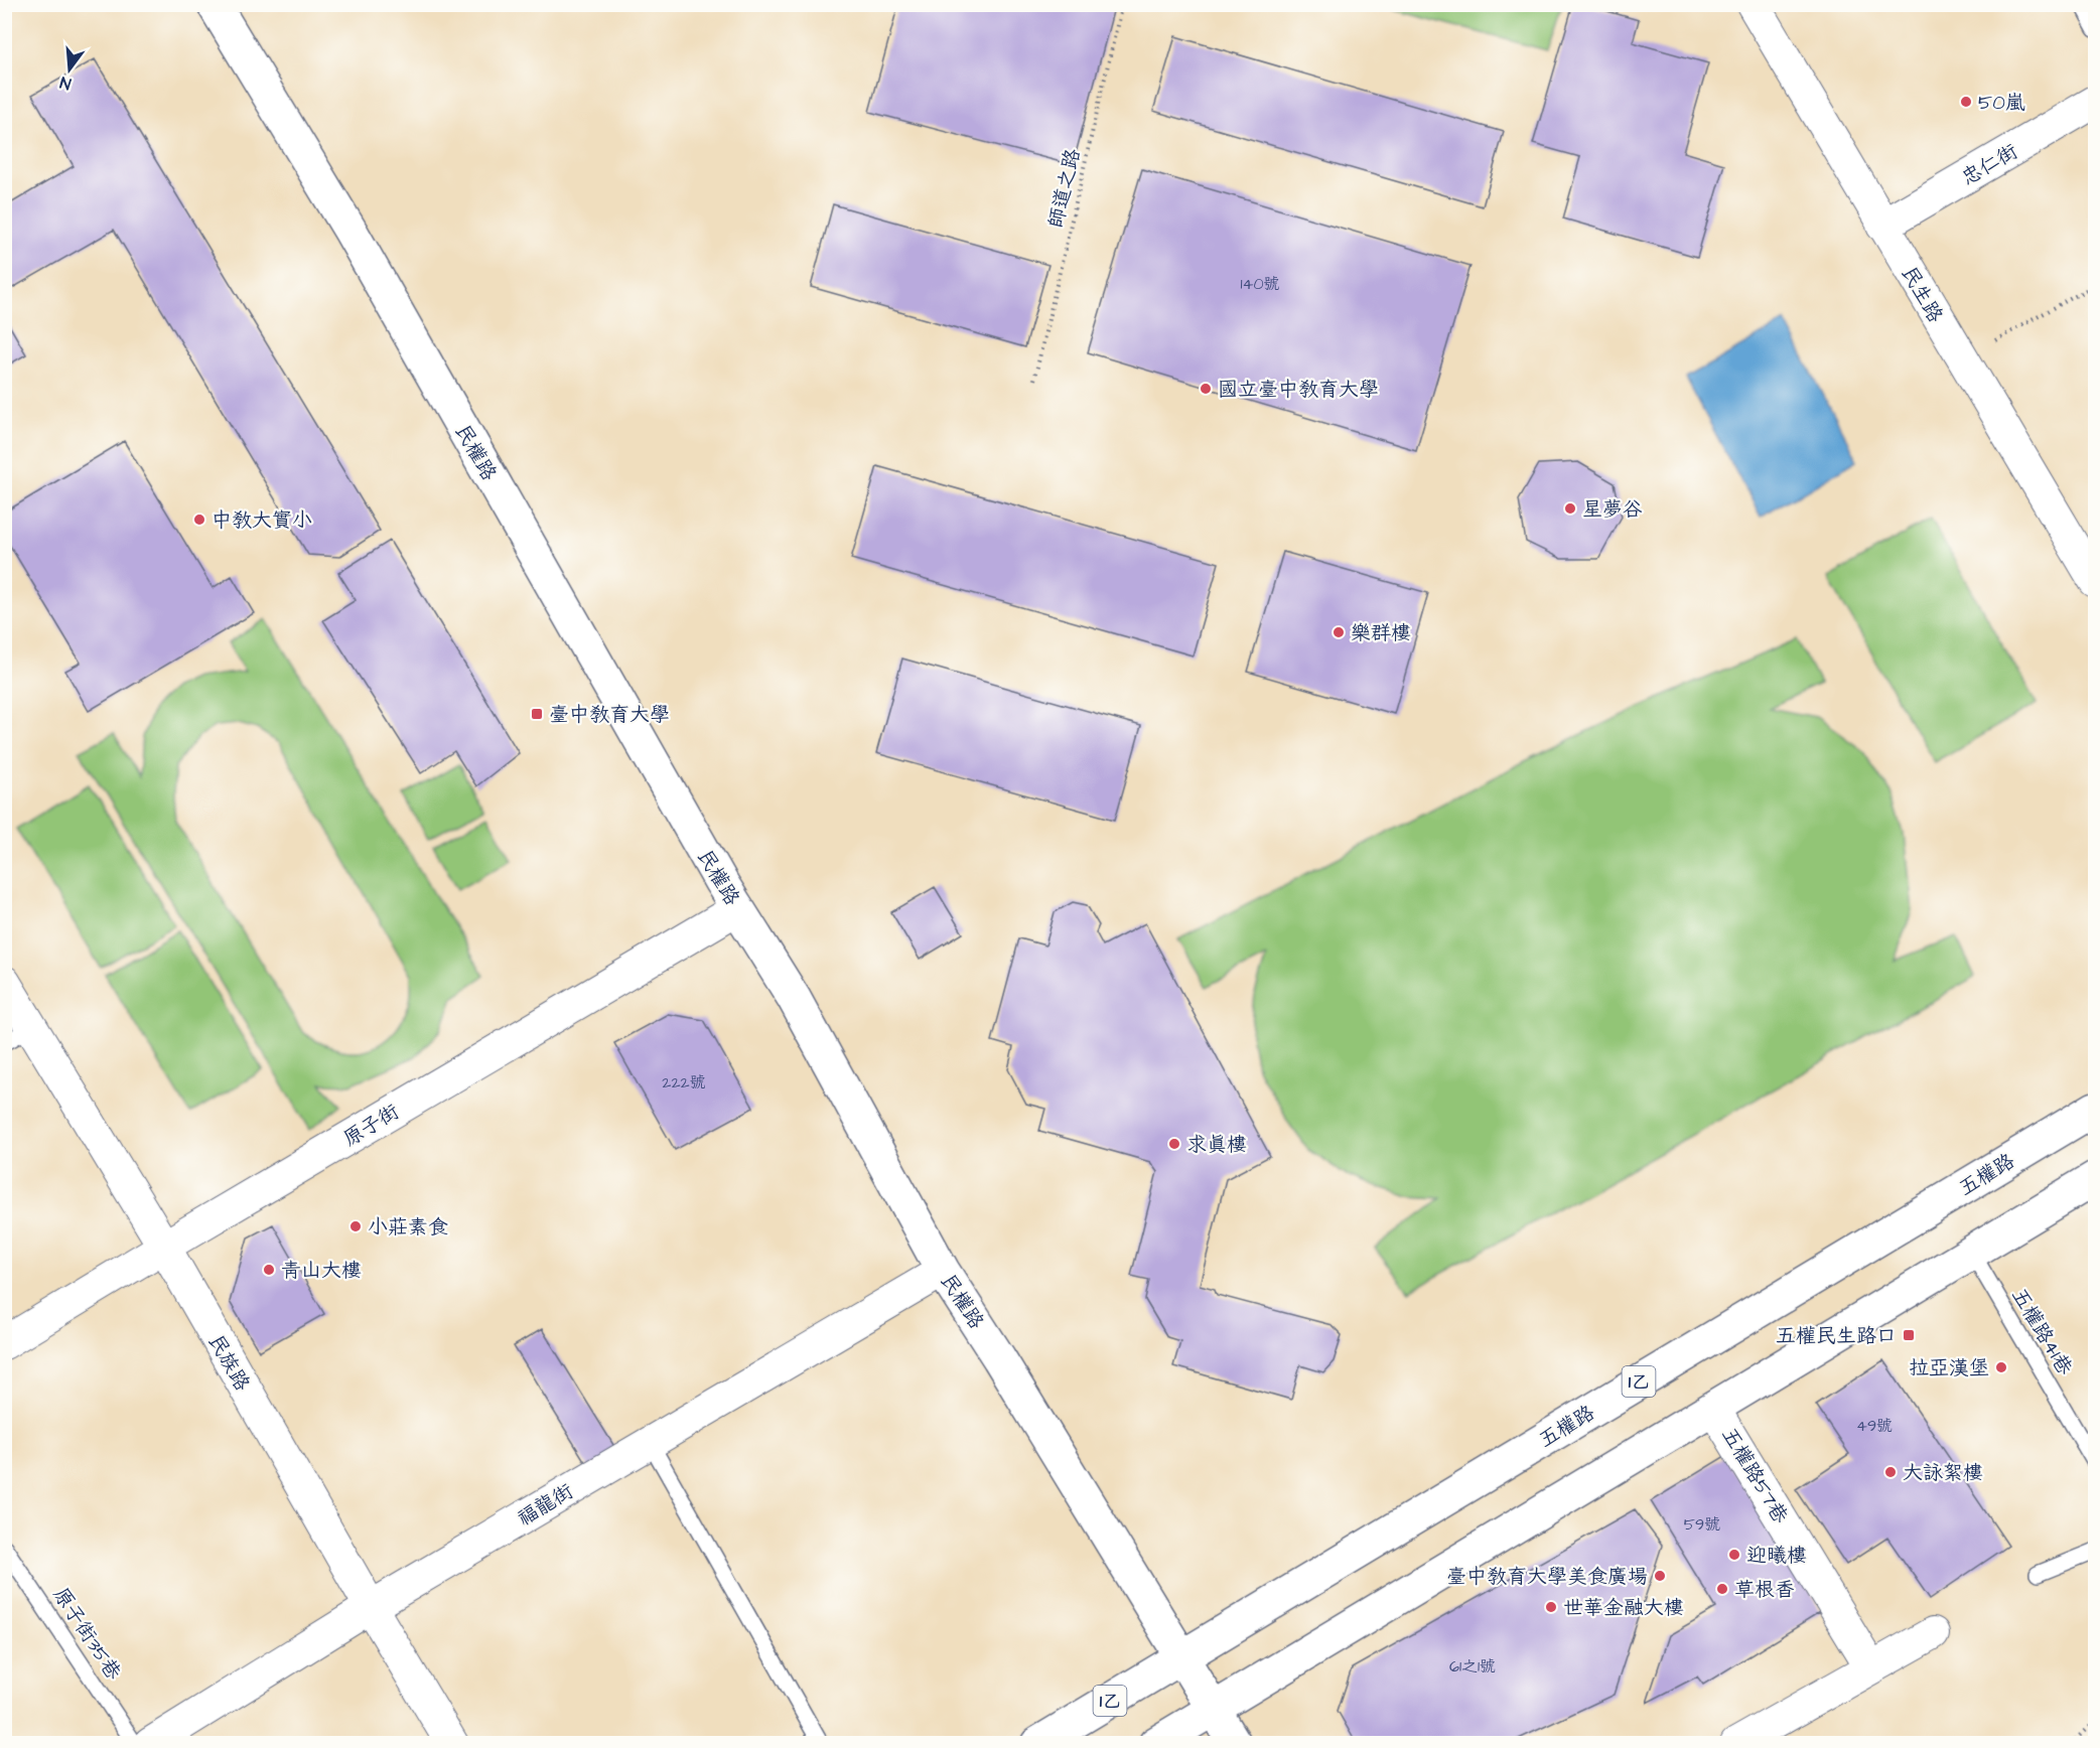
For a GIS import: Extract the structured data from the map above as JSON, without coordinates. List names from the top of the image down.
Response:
{
  "streets": {
    "main road": ["民權路", "五權路", "1乙"],
    "street": [
      "忠仁街",
      "民生路",
      "原子街",
      "民族路",
      "五權路57巷",
      "福龍街"
    ],
    "lane": ["五權路41巷", "原子街35巷"],
    "path": ["師道之路"]
  },
  "crossings": [
    ["忠仁街", "民生路"],
    ["民權路", "原子街"],
    ["民權路", "五權路"],
    ["民權路", "福龍街"],
    ["原子街", "民族路"],
    ["民族路", "福龍街"]
  ],
  "places": {
    "other": [
      "50嵐",
      "國立臺中教育大學",
      "星夢谷",
      "中教大實小",
      "樂群樓",
      "求真樓",
      "小莊素食",
      "青山大樓",
      "拉亞漢堡",
      "大詠絮樓",
      "迎曦樓",
      "臺中教育大學美食廣場",
      "草根香",
      "世華金融大樓"
    ],
    "transit": ["臺中教育大學", "五權民生路口"]
  },
  "house_numbers": [
    "140號",
    "222號",
    "49號",
    "59號",
    "61之1號"
  ],
  "north": "bottom"
}
